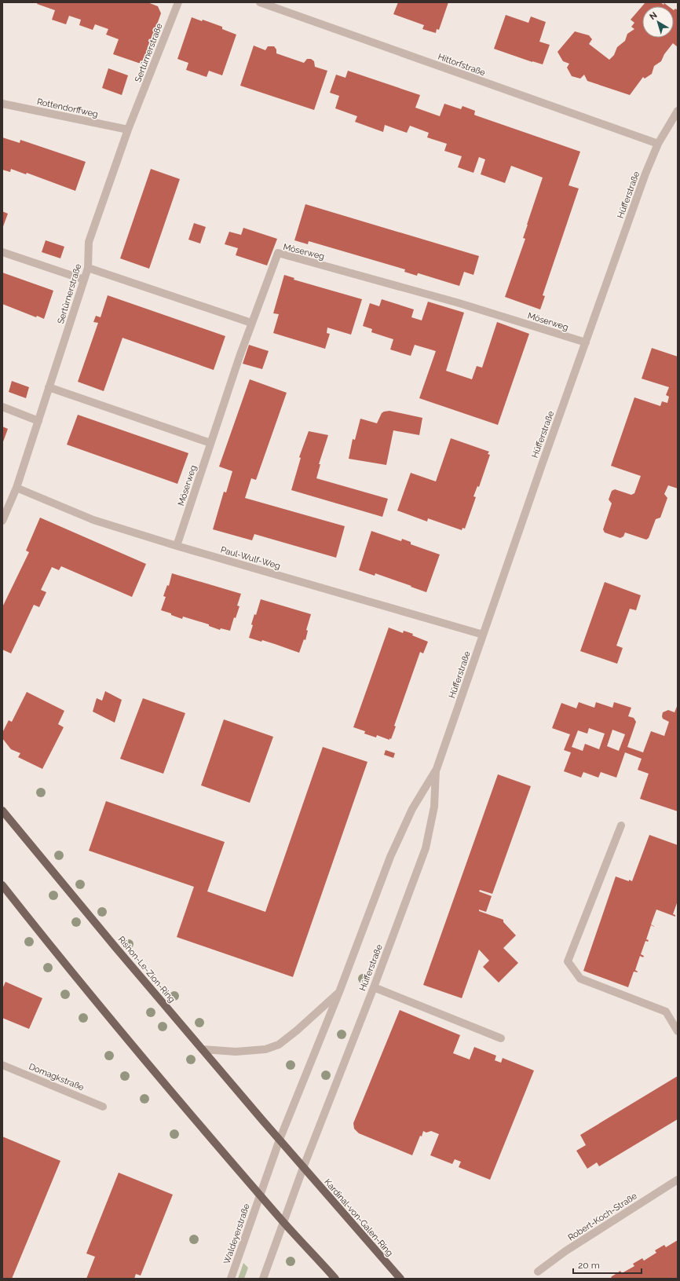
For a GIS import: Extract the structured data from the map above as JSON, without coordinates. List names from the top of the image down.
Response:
{
  "streets": {
    "main road": ["Rishon-Le-Zion-Ring", "Kardinal-von-Galen-Ring"],
    "street": [
      "Sertürnerstraße",
      "Hittorfstraße",
      "Rottendorffweg",
      "Hüfferstraße",
      "Möserweg",
      "Paul-Wulf-Weg",
      "Domagkstraße",
      "Robert-Koch-Straße",
      "Waldeyerstraße"
    ]
  },
  "crossings": [
    ["Sertürnerstraße", "Rottendorffweg"],
    ["Sertürnerstraße", "Paul-Wulf-Weg"],
    ["Hittorfstraße", "Hüfferstraße"],
    ["Hüfferstraße", "Möserweg"],
    ["Hüfferstraße", "Paul-Wulf-Weg"],
    ["Hüfferstraße", "Rishon-Le-Zion-Ring"],
    ["Hüfferstraße", "Kardinal-von-Galen-Ring"],
    ["Hüfferstraße", "Waldeyerstraße"],
    ["Möserweg", "Paul-Wulf-Weg"],
    ["Rishon-Le-Zion-Ring", "Kardinal-von-Galen-Ring"],
    ["Rishon-Le-Zion-Ring", "Waldeyerstraße"],
    ["Kardinal-von-Galen-Ring", "Waldeyerstraße"]
  ],
  "scale_bar": "20 m",
  "north": "top left"
}
